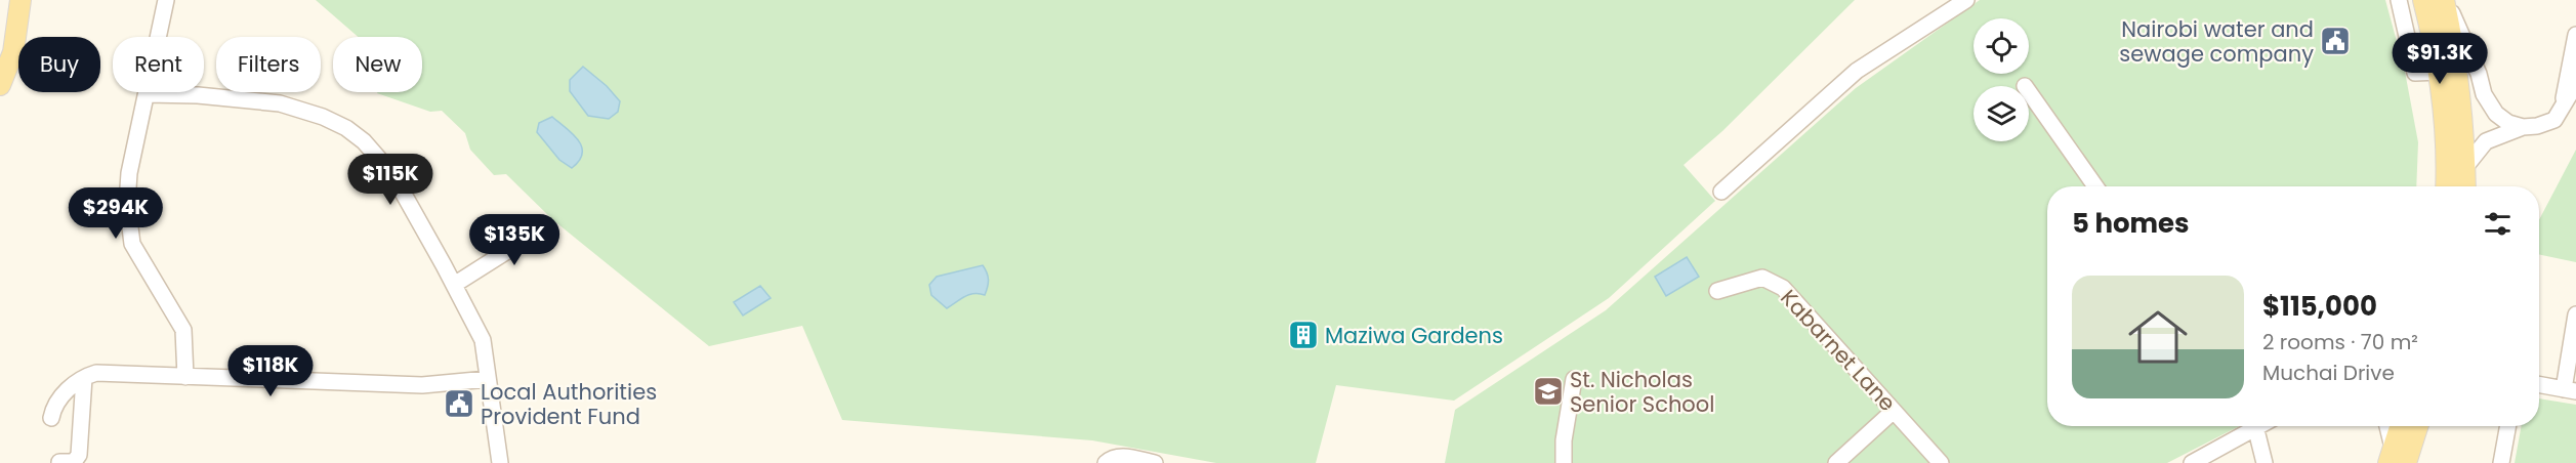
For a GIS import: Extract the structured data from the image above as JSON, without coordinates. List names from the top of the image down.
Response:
{
  "streets": {
    "street": ["Kabarnet Lane"]
  },
  "places": {
    "public building": ["Nairobi water and sewage company", "Local Authorities Provident Fund"],
    "building": ["Maziwa Gardens"],
    "school or university": ["St. Nicholas Senior School"]
  },
  "page": {
    "price": [
      "$91.3K",
      "$115K",
      "$294K",
      "$135K",
      "$118K"
    ],
    "chip": [
      "Buy",
      "Rent",
      "Filters",
      "New"
    ],
    "heading": "5 homes",
    "list": [
      {
        "name": "$115,000",
        "note": "2 rooms · 70 m² · Muchai Drive"
      }
    ]
  }
}
